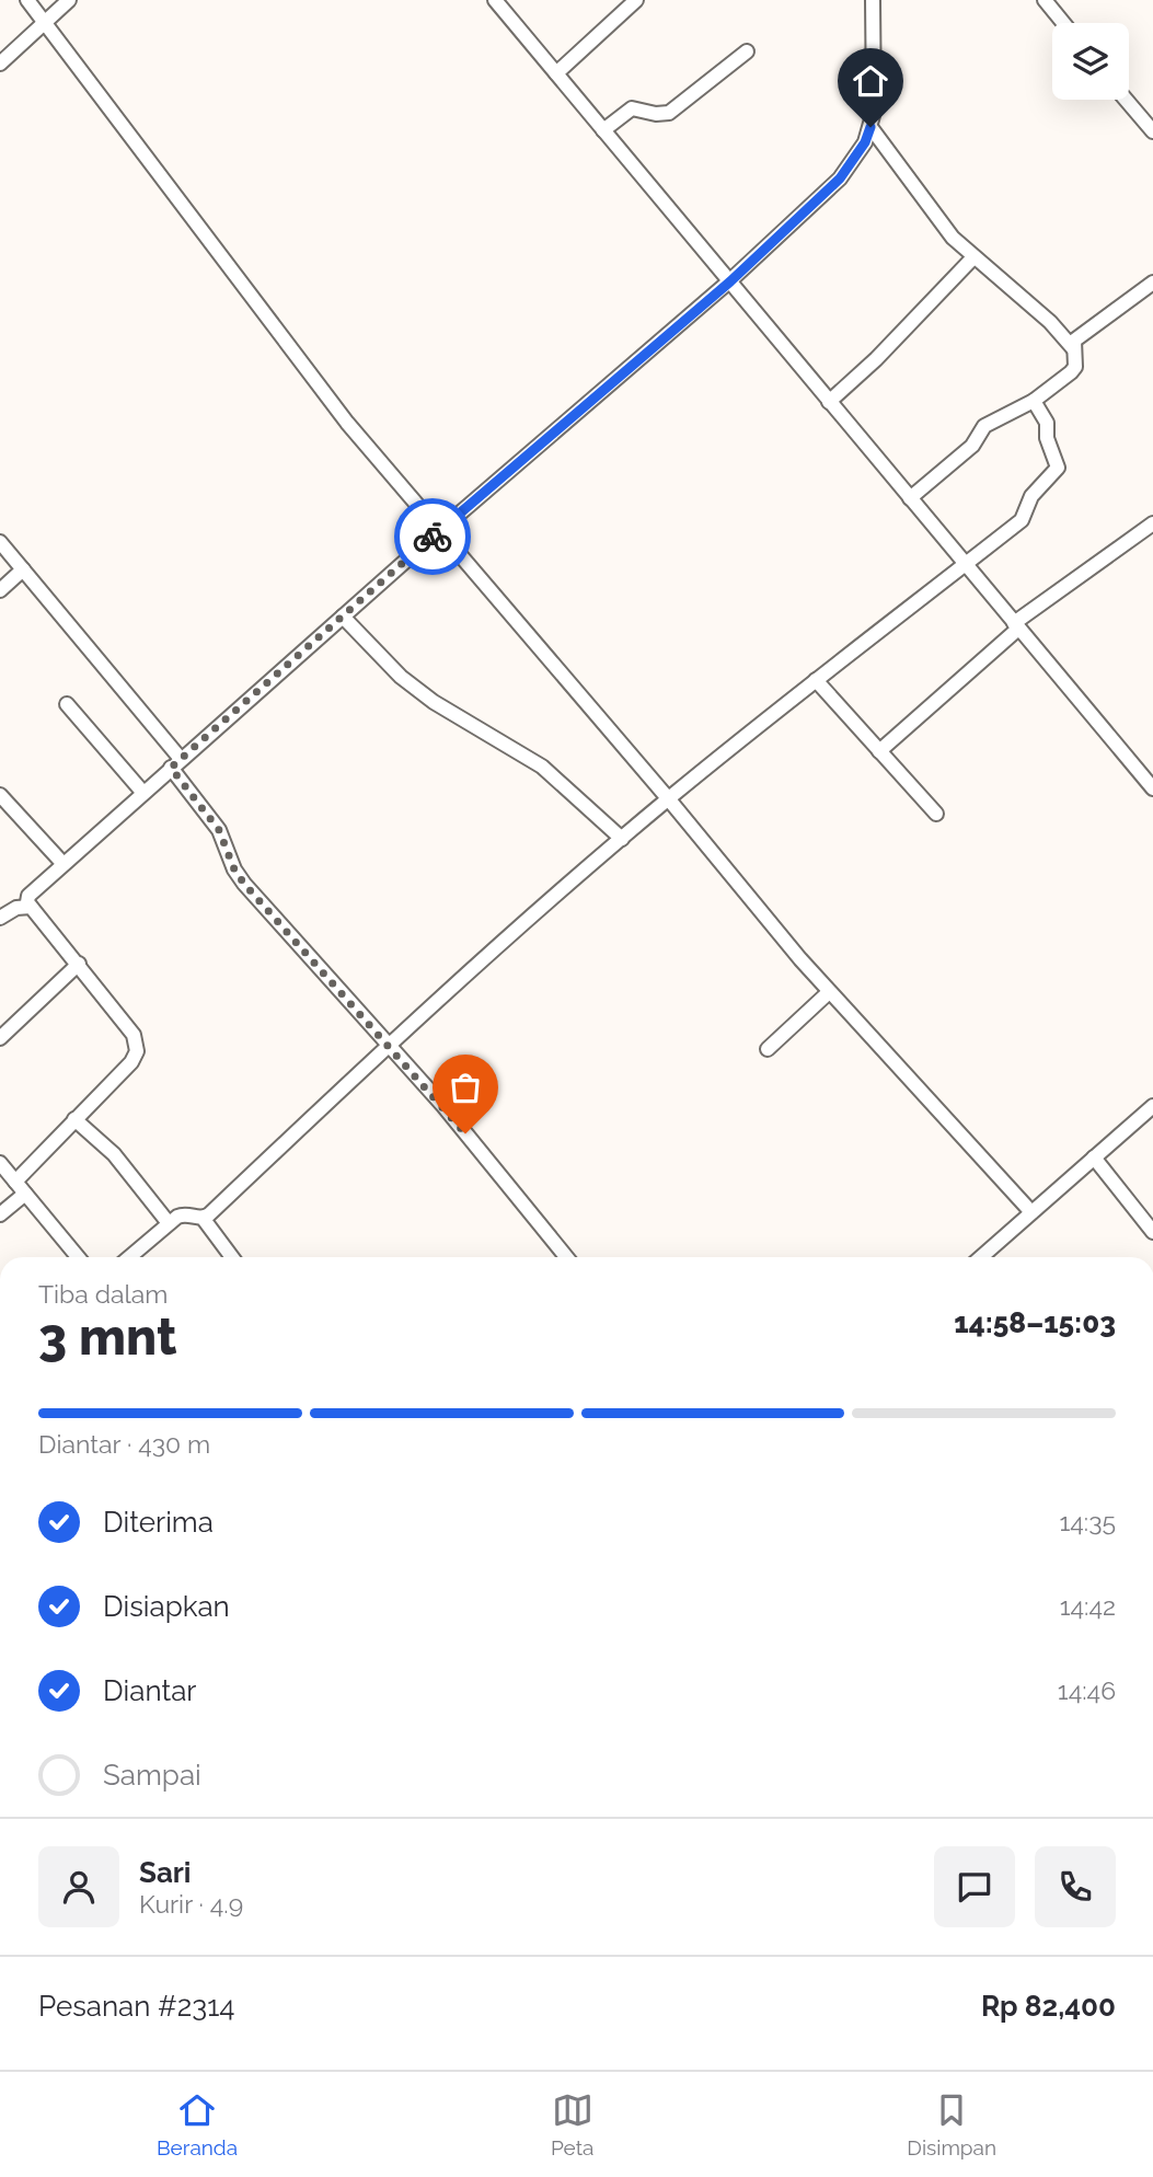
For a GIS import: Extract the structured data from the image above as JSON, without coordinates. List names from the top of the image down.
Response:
{
  "page": {
    "heading": ["3 mnt", "Tiba dalam", "14:58–15:03"],
    "panel": [
      "Sari",
      "Kurir · 4.9",
      "Pesanan #2314",
      "Rp 82,400"
    ],
    "bar": "Diantar · 430 m",
    "list": [
      ["Diterima", "14:35"],
      ["Disiapkan", "14:42"],
      ["Diantar", "14:46"],
      "Sampai"
    ],
    "tabs": ["Beranda", "Peta", "Disimpan"]
  }
}
